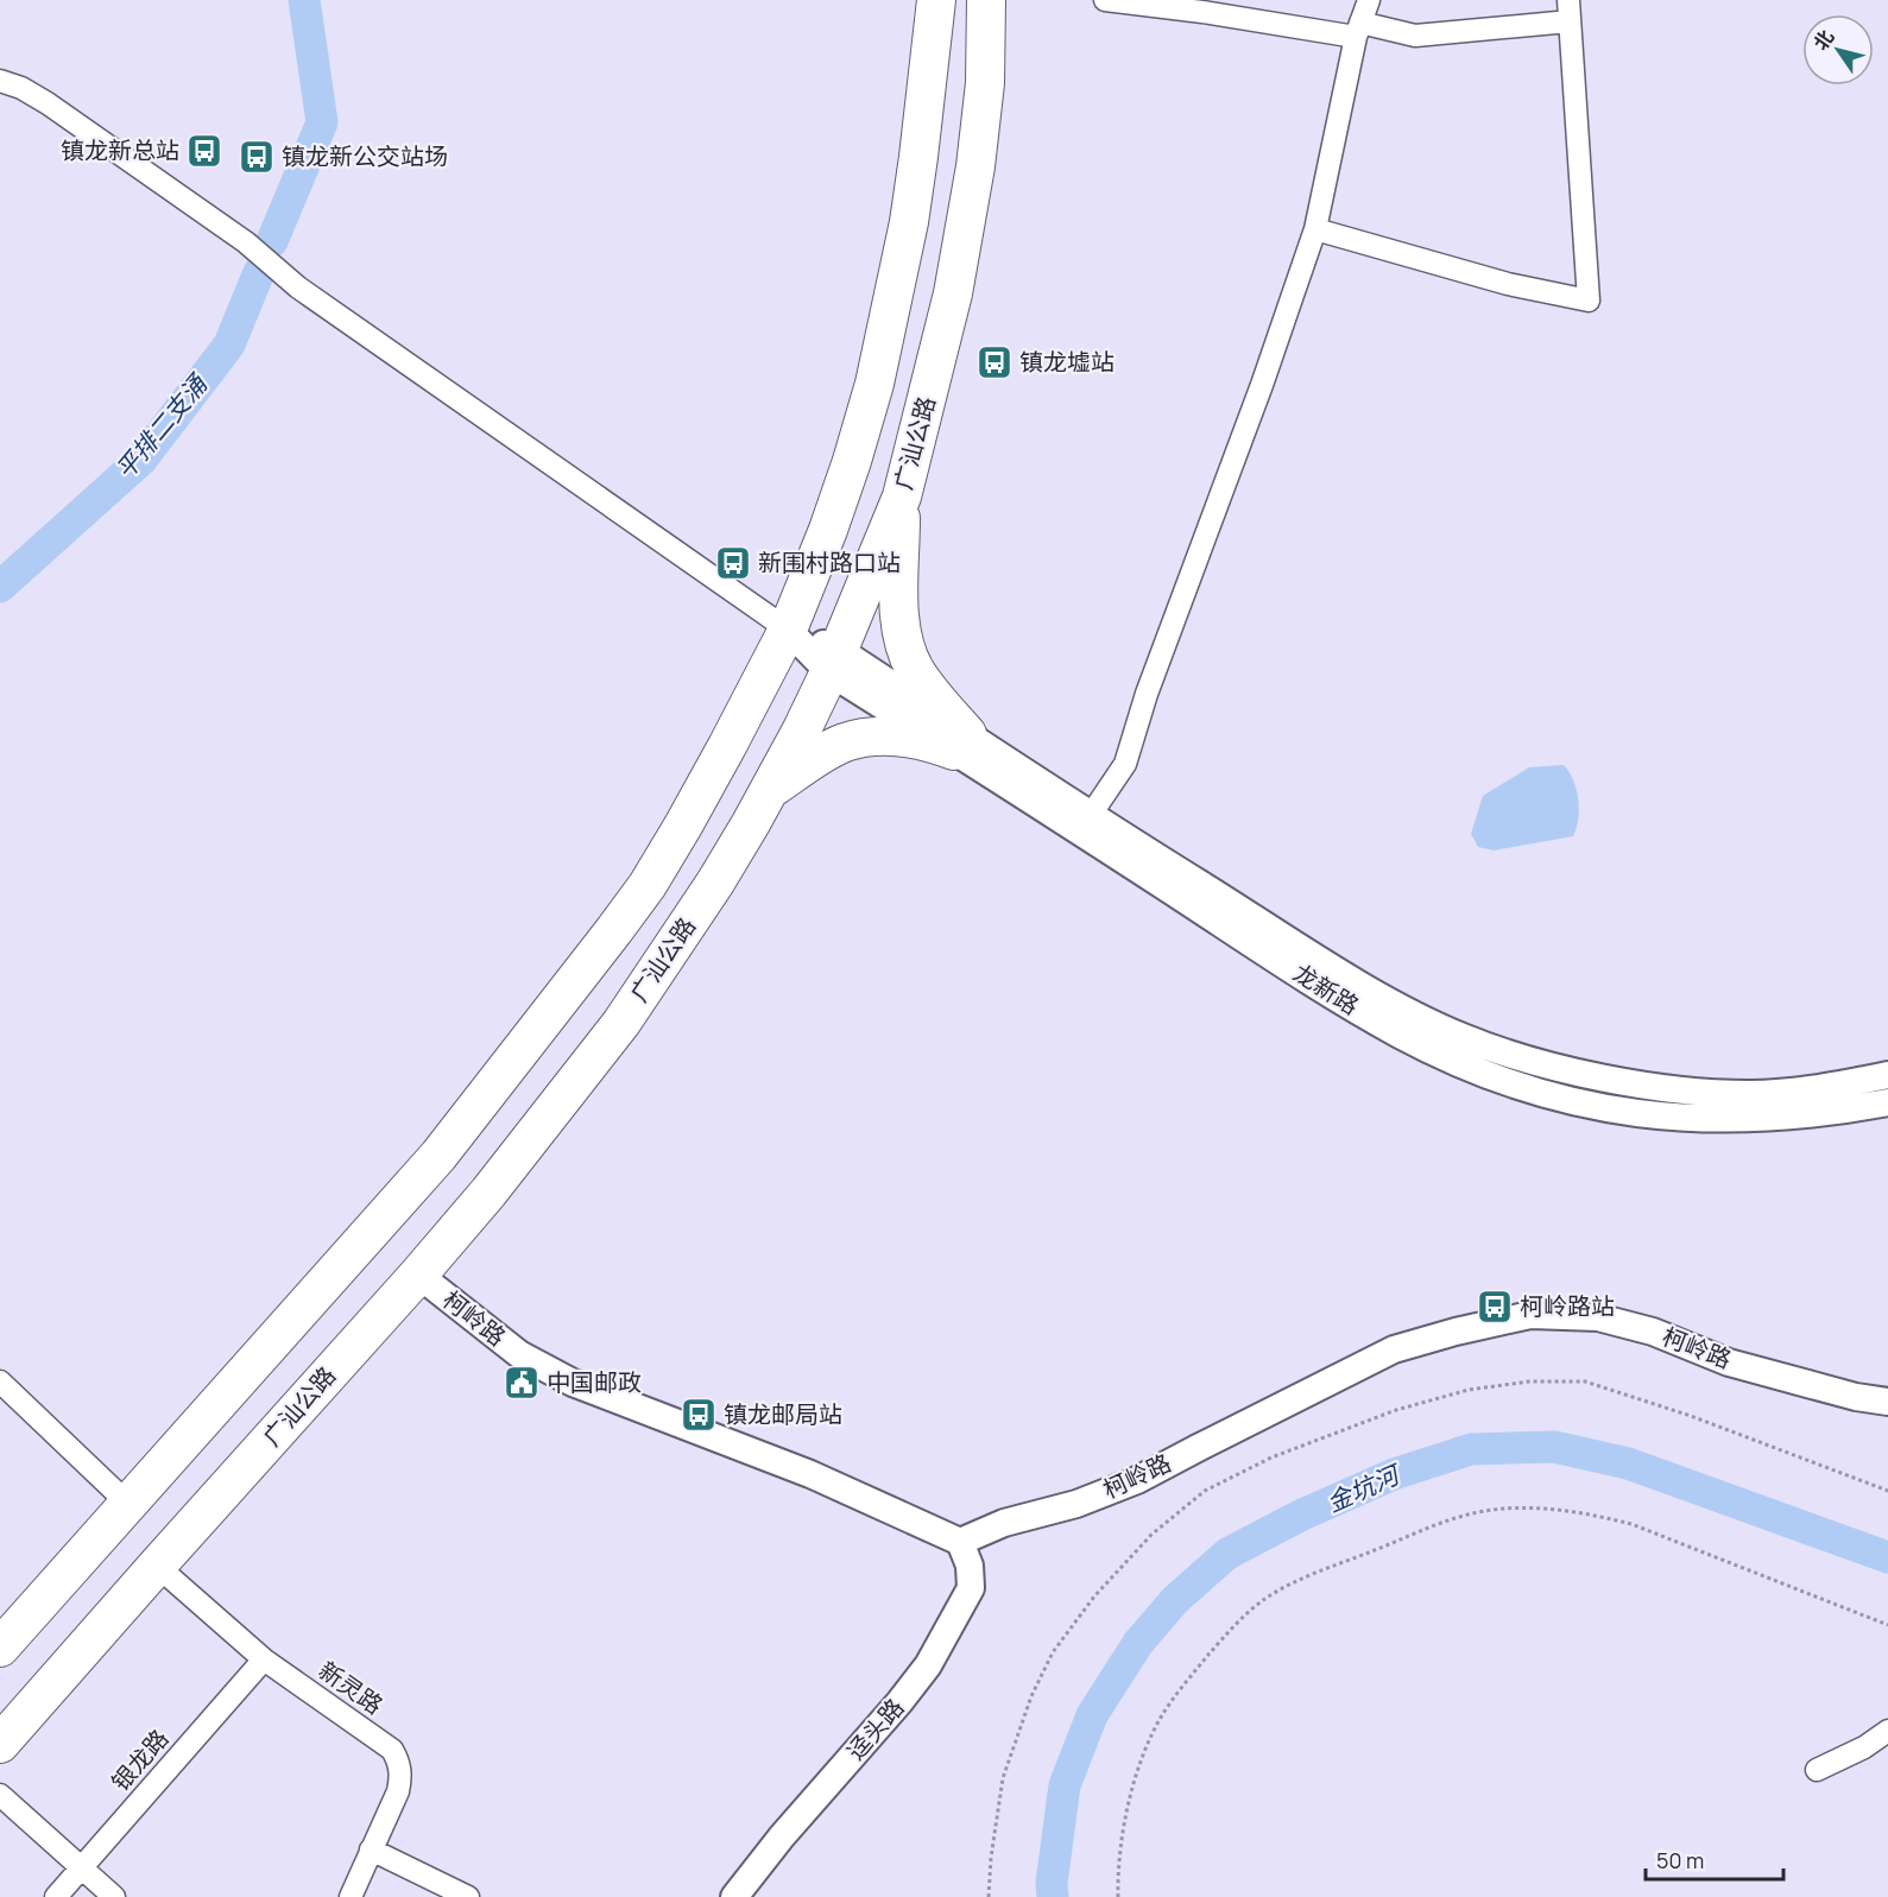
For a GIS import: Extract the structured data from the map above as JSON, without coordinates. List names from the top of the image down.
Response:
{
  "streets": {
    "highway": ["广汕公路"],
    "street": [
      "龙新路",
      "柯岭路",
      "新灵路",
      "迳头路",
      "银龙路"
    ]
  },
  "crossings": [
    ["广汕公路", "龙新路"],
    ["广汕公路", "柯岭路"],
    ["广汕公路", "新灵路"],
    ["柯岭路", "迳头路"],
    ["新灵路", "银龙路"]
  ],
  "water": ["平排二支涌", "金坑河"],
  "places": {
    "bus stop": [
      "镇龙新总站",
      "镇龙新公交站场",
      "镇龙墟站",
      "新围村路口站",
      "柯岭路站",
      "镇龙邮局站"
    ],
    "public building": ["中国邮政"]
  },
  "scale_bar": "50 m",
  "north": "top left"
}
